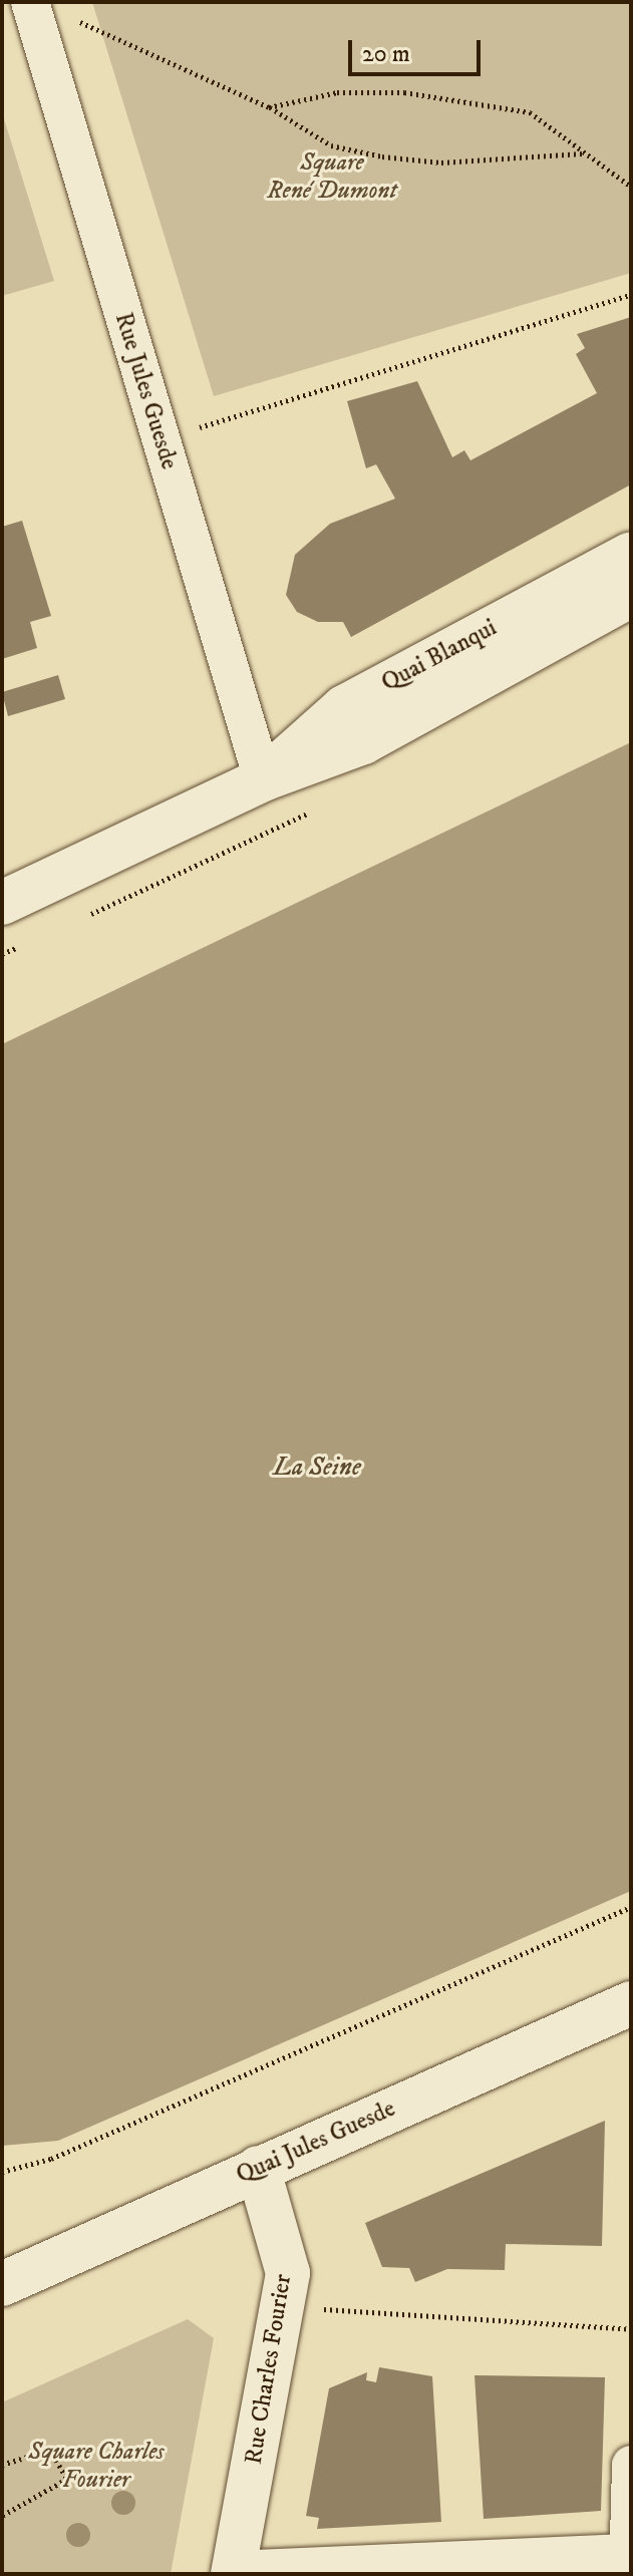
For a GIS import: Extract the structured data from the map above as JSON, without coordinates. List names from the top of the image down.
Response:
{
  "streets": {
    "main road": ["Quai Blanqui", "Quai Jules Guesde", "Rue Charles Fourier"],
    "street": ["Rue Jules Guesde"]
  },
  "crossings": [
    ["Rue Jules Guesde", "Quai Blanqui"],
    ["Quai Jules Guesde", "Rue Charles Fourier"]
  ],
  "water": ["La Seine"],
  "parks": ["Square René Dumont", "Square Charles Fourier"],
  "scale_bar": "20 m"
}
